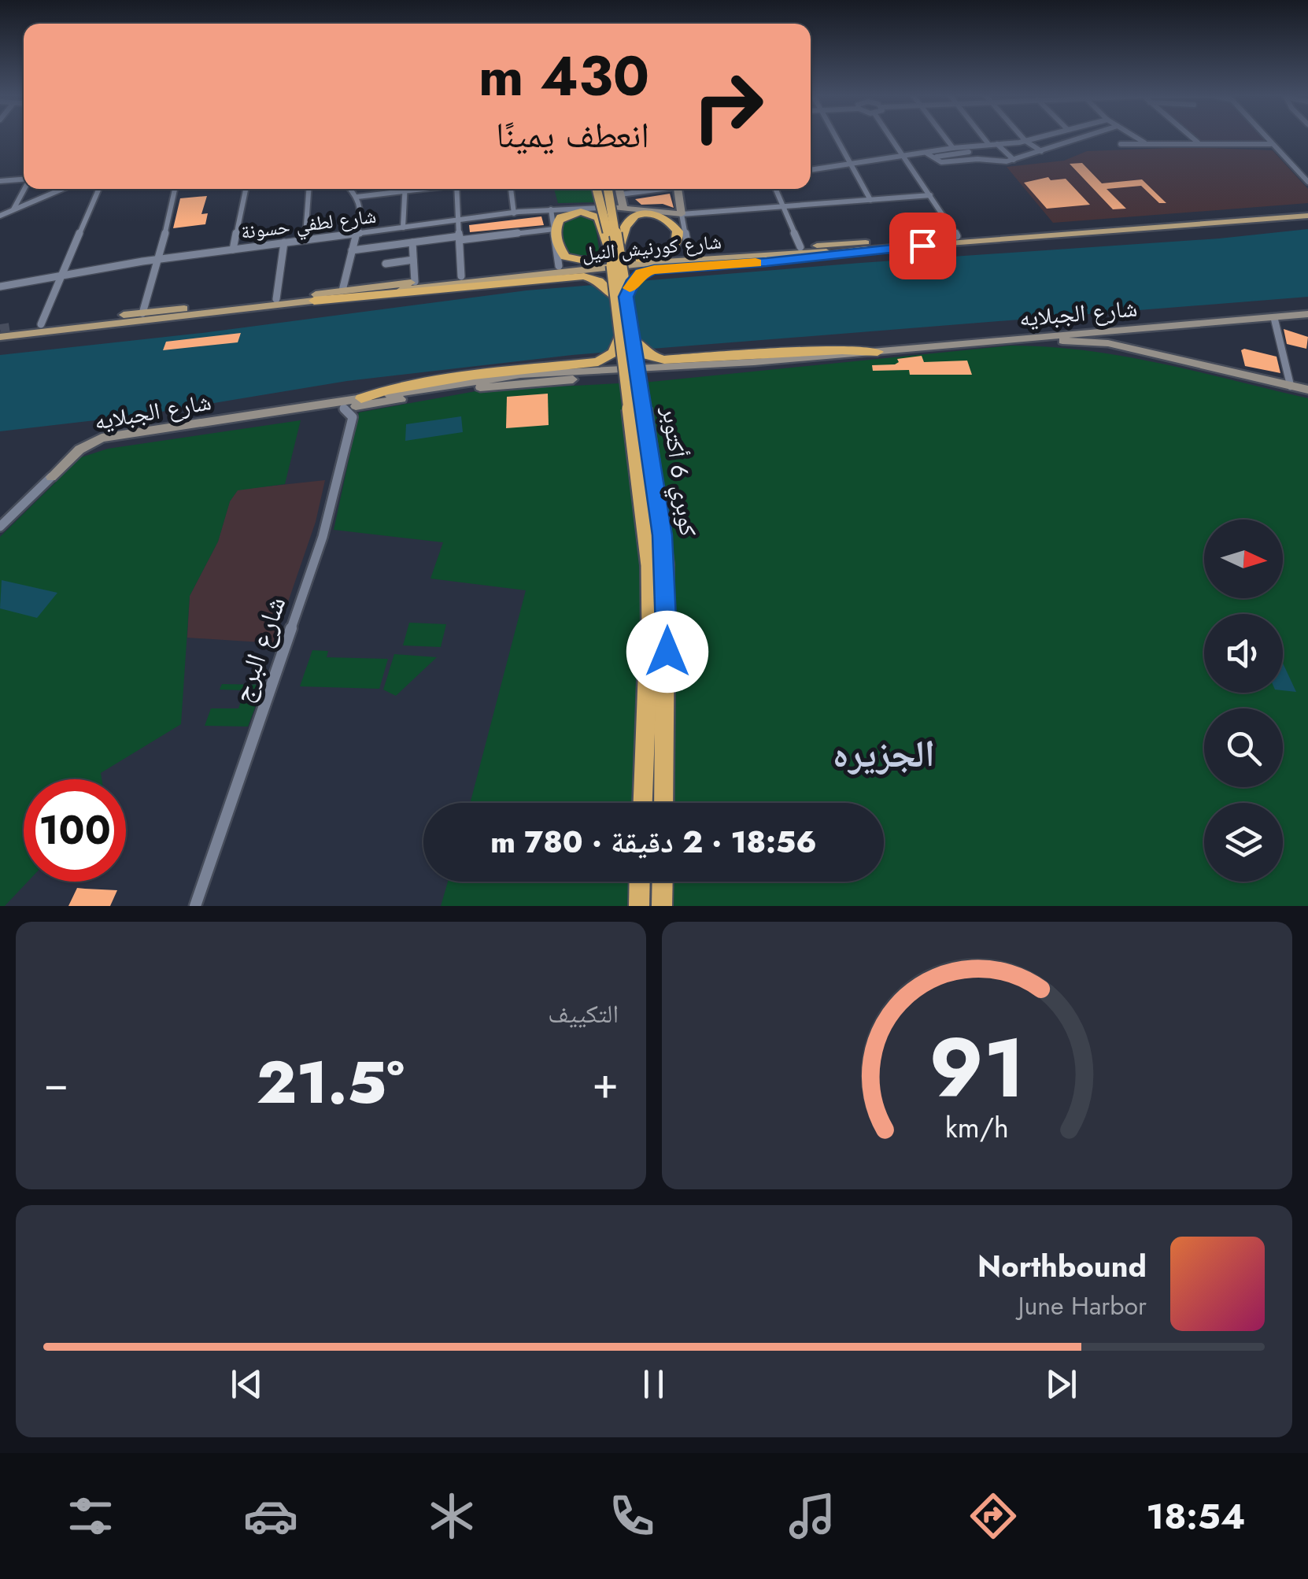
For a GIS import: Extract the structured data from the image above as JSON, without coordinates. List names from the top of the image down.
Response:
{
  "streets": {
    "highway": ["كوبري 6 أكتوبر"],
    "main road": ["شارع كورنيش النيل"],
    "street": ["شارع لطفي حسونة", "شارع الجبلايه", "شارع البرج"]
  },
  "crossings": [
    ["شارع الجبلايه", "شارع البرج"]
  ],
  "districts": ["الجزيره"],
  "north": "right",
  "page": {
    "turn": ["430 m", "انعطف يمينًا"],
    "limit": "100",
    "trip": "18:56 · 2 دقيقة · 780 m",
    "tile": "التكييف",
    "heat": ["−", "21.5°", "+"],
    "song": ["Northbound", "June Harbor"],
    "tabs": "18:54",
    "gauge": ["91", "km/h"]
  }
}
